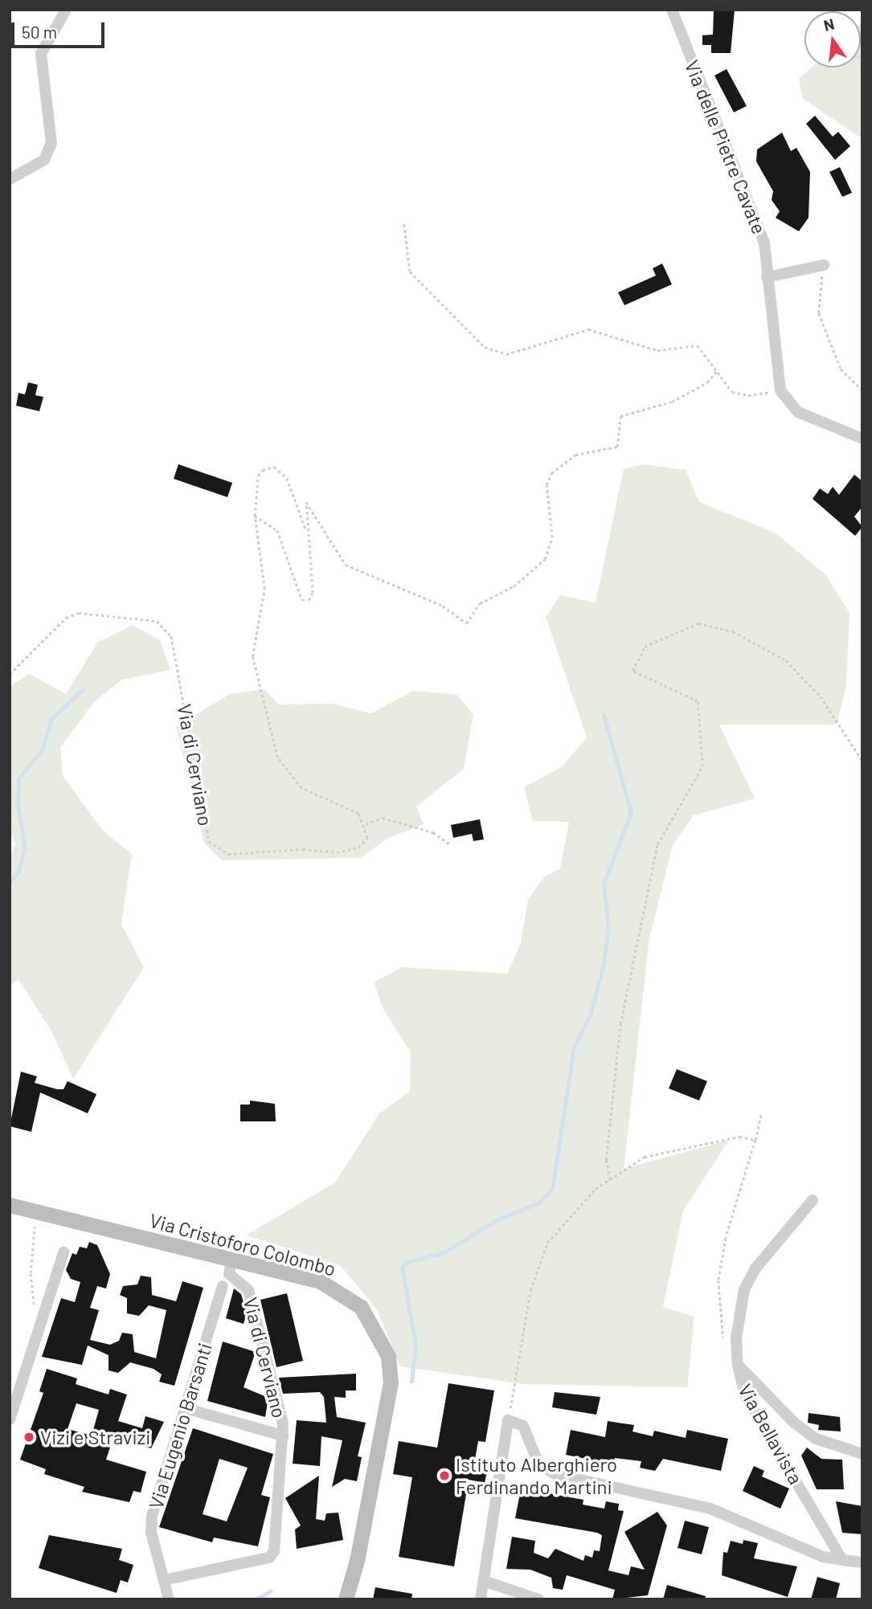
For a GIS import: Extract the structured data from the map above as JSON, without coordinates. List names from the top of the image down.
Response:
{
  "streets": {
    "main road": ["Via Cristoforo Colombo"],
    "street": [
      "Via delle Pietre Cavate",
      "Via di Cerviano",
      "Via Eugenio Barsanti",
      "Via Bellavista"
    ]
  },
  "crossings": [
    ["Via di Cerviano", "Via Cristoforo Colombo"],
    ["Via di Cerviano", "Via Eugenio Barsanti"]
  ],
  "places": ["Vizi e Stravizi", "Istituto Alberghiero Ferdinando Martini"],
  "scale_bar": "50 m",
  "north": "top"
}
